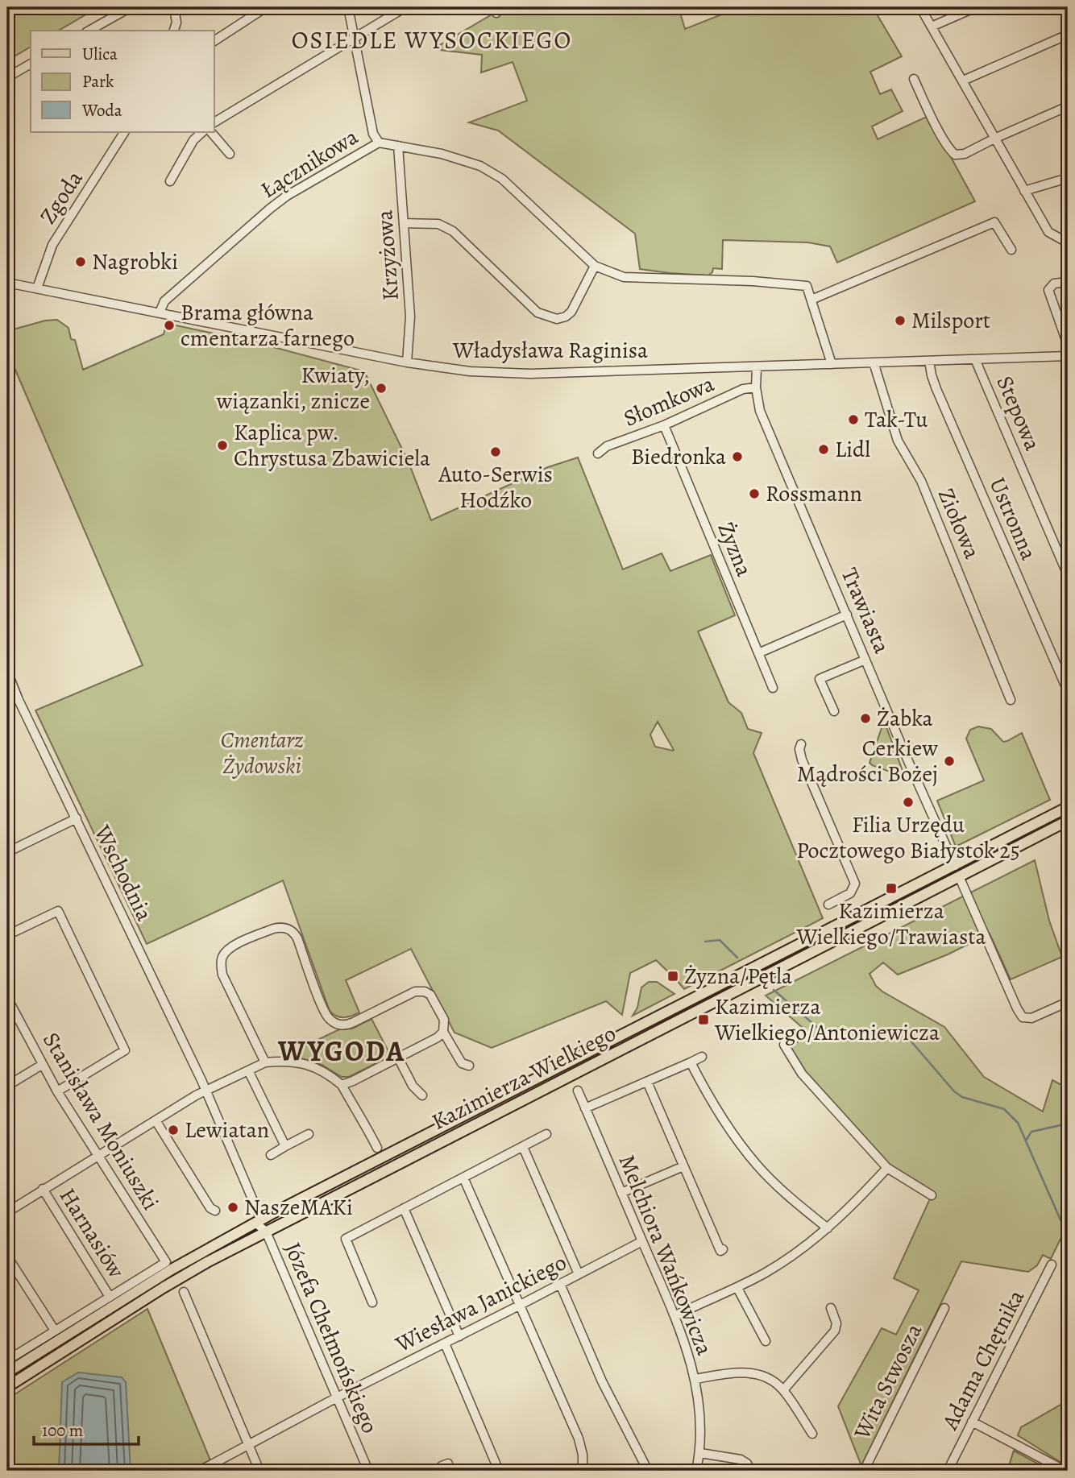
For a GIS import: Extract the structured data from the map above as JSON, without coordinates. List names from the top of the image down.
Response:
{
  "streets": {
    "main road": ["Kazimierza Wielkiego"],
    "street": [
      "Łącznikowa",
      "Zgoda",
      "Krzyżowa",
      "Władysława Raginisa",
      "Słomkowa",
      "Stepowa",
      "Ustronna",
      "Ziołowa",
      "Żyzna",
      "Trawiasta",
      "Wschodnia",
      "Stanisława Moniuszki",
      "Harnasiów",
      "Melchiora Wańkowicza",
      "Wiesława Janickiego",
      "Józefa Chełmońskiego",
      "Adama Chętnika",
      "Wita Stwosza"
    ]
  },
  "crossings": [
    ["Łącznikowa", "Władysława Raginisa"],
    ["Zgoda", "Władysława Raginisa"],
    ["Krzyżowa", "Władysława Raginisa"],
    ["Władysława Raginisa", "Stepowa"],
    ["Władysława Raginisa", "Ustronna"],
    ["Władysława Raginisa", "Ziołowa"],
    ["Władysława Raginisa", "Trawiasta"],
    ["Słomkowa", "Żyzna"],
    ["Słomkowa", "Trawiasta"],
    ["Trawiasta", "Kazimierza Wielkiego"],
    ["Wschodnia", "Józefa Chełmońskiego"],
    ["Kazimierza Wielkiego", "Józefa Chełmońskiego"],
    ["Stanisława Moniuszki", "Harnasiów"],
    ["Melchiora Wańkowicza", "Wiesława Janickiego"],
    ["Wiesława Janickiego", "Józefa Chełmońskiego"]
  ],
  "districts": ["OSIEDLE WYSOCKIEGO", "WYGODA"],
  "parks": ["Cmentarz Żydowski"],
  "places": {
    "other": [
      "Nagrobki",
      "Milsport",
      "Brama główna cmentarza farnego",
      "Kwiaty, wiązanki, znicze",
      "Tak-Tu",
      "Kaplica pw. Chrystusa Zbawiciela",
      "Lidl",
      "Auto-Serwis Hodźko",
      "Biedronka",
      "Rossmann",
      "Żabka",
      "Cerkiew Mądrości Bożej",
      "Filia Urzędu Pocztowego Białystok 25",
      "Lewiatan",
      "NaszeMAKi"
    ],
    "transit": ["Kazimierza Wielkiego/Trawiasta", "Żyzna/Pętla", "Kazimierza Wielkiego/Antoniewicza"]
  },
  "legend": ["Ulica", "Park", "Woda"],
  "scale_bar": "100 m"
}
